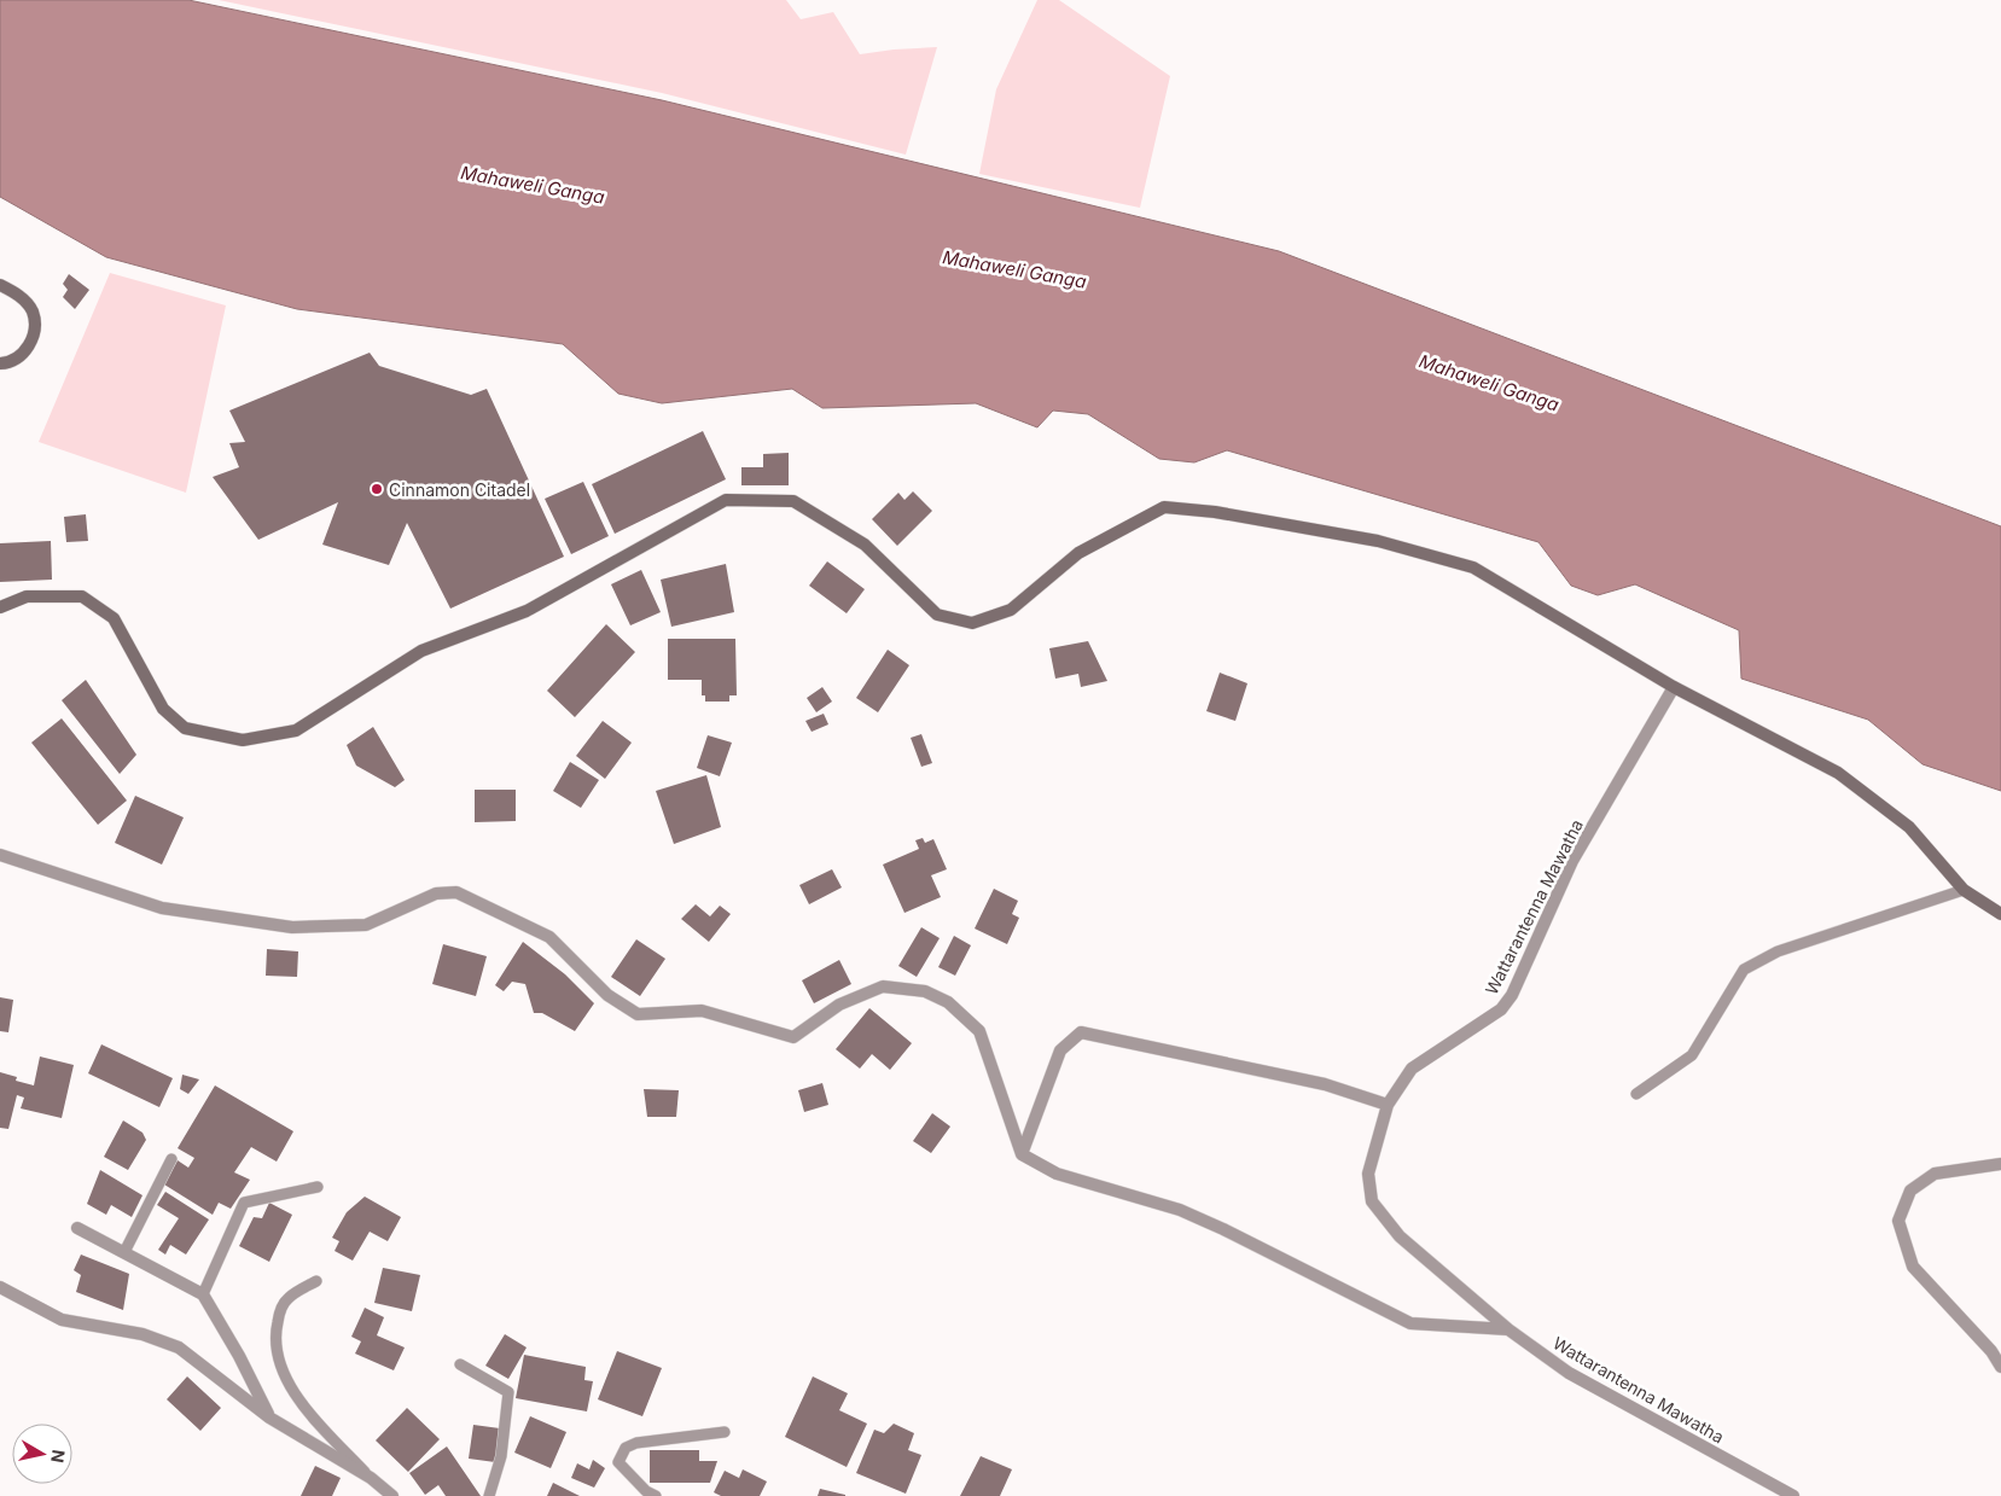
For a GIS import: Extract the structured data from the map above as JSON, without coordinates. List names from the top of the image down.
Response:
{
  "streets": {
    "street": ["Wattarantenna Mawatha"]
  },
  "water": ["Mahaweli Ganga"],
  "places": ["Cinnamon Citadel"],
  "north": "right"
}
